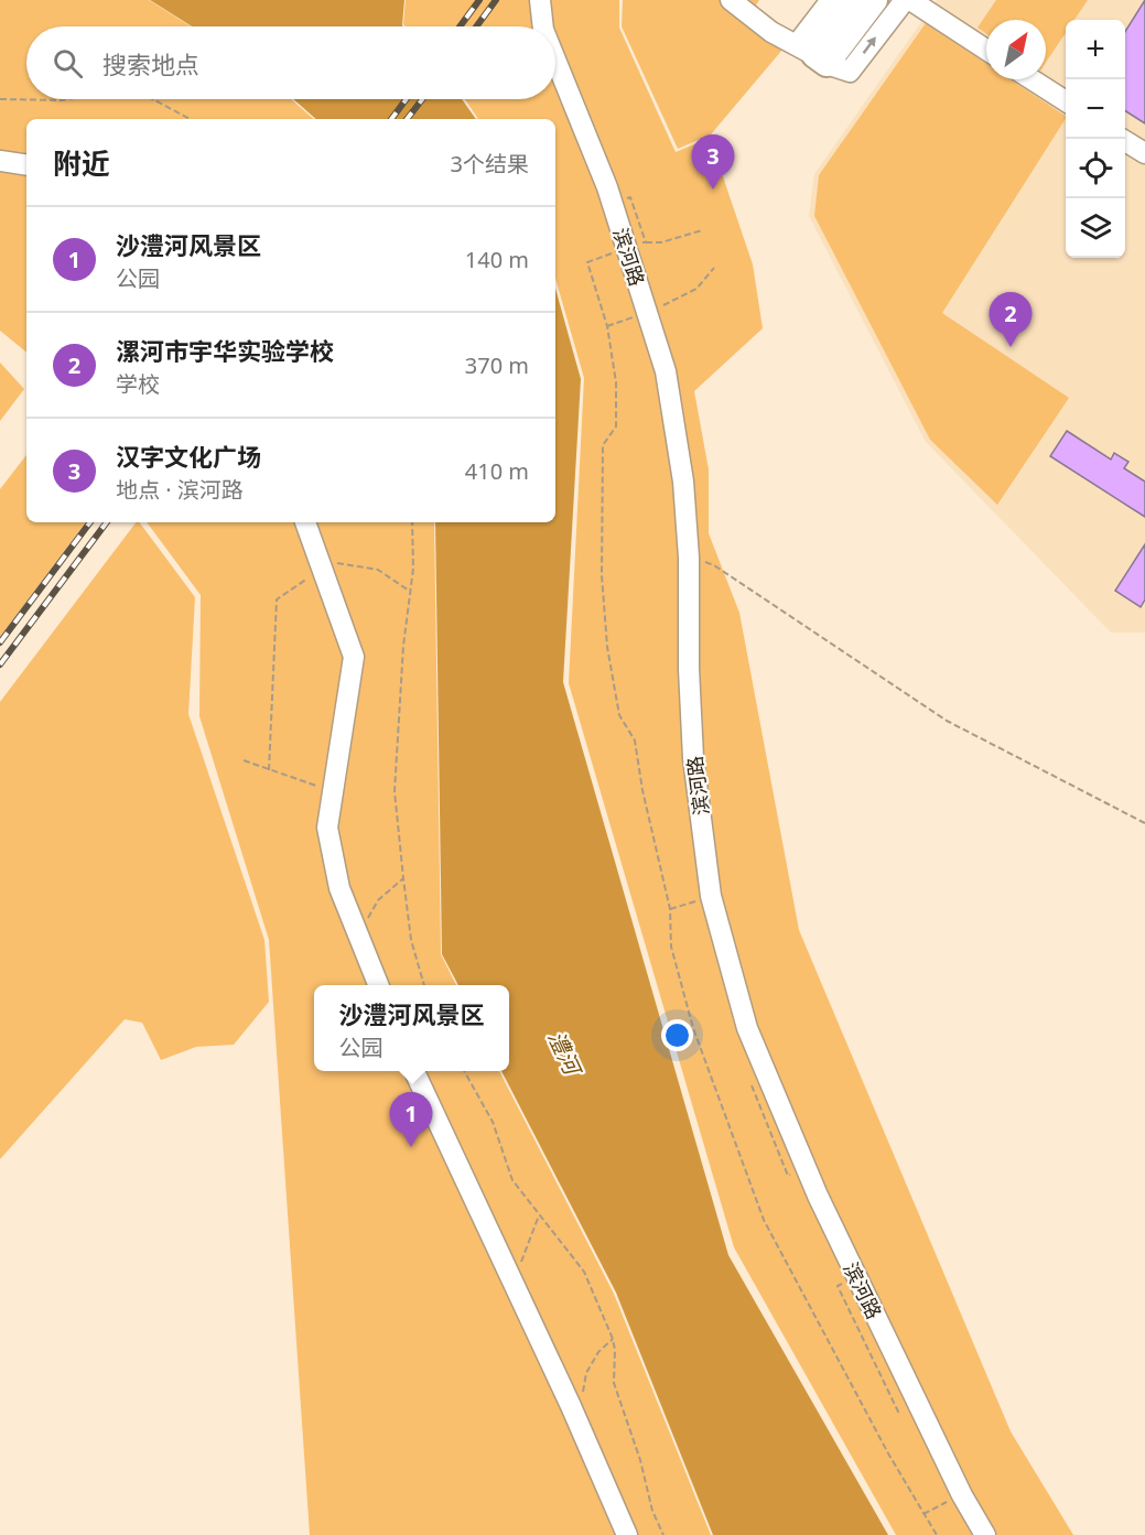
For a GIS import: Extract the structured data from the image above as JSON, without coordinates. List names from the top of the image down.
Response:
{
  "streets": {
    "street": ["滨河路"]
  },
  "water": ["澧河"],
  "north": "top right",
  "page": {
    "map_buttons": ["+", "−"],
    "search": "搜索地点",
    "heading": ["附近", "3个结果"],
    "pins": ["3", "2", "1"],
    "list": [
      {
        "mark": "1",
        "name": "沙澧河风景区",
        "note": "公园",
        "value": "140 m"
      },
      {
        "mark": "2",
        "name": "漯河市宇华实验学校",
        "note": "学校",
        "value": "370 m"
      },
      {
        "mark": "3",
        "name": "汉字文化广场",
        "note": "地点 · 滨河路",
        "value": "410 m"
      }
    ],
    "popup": ["沙澧河风景区", "公园"]
  }
}
